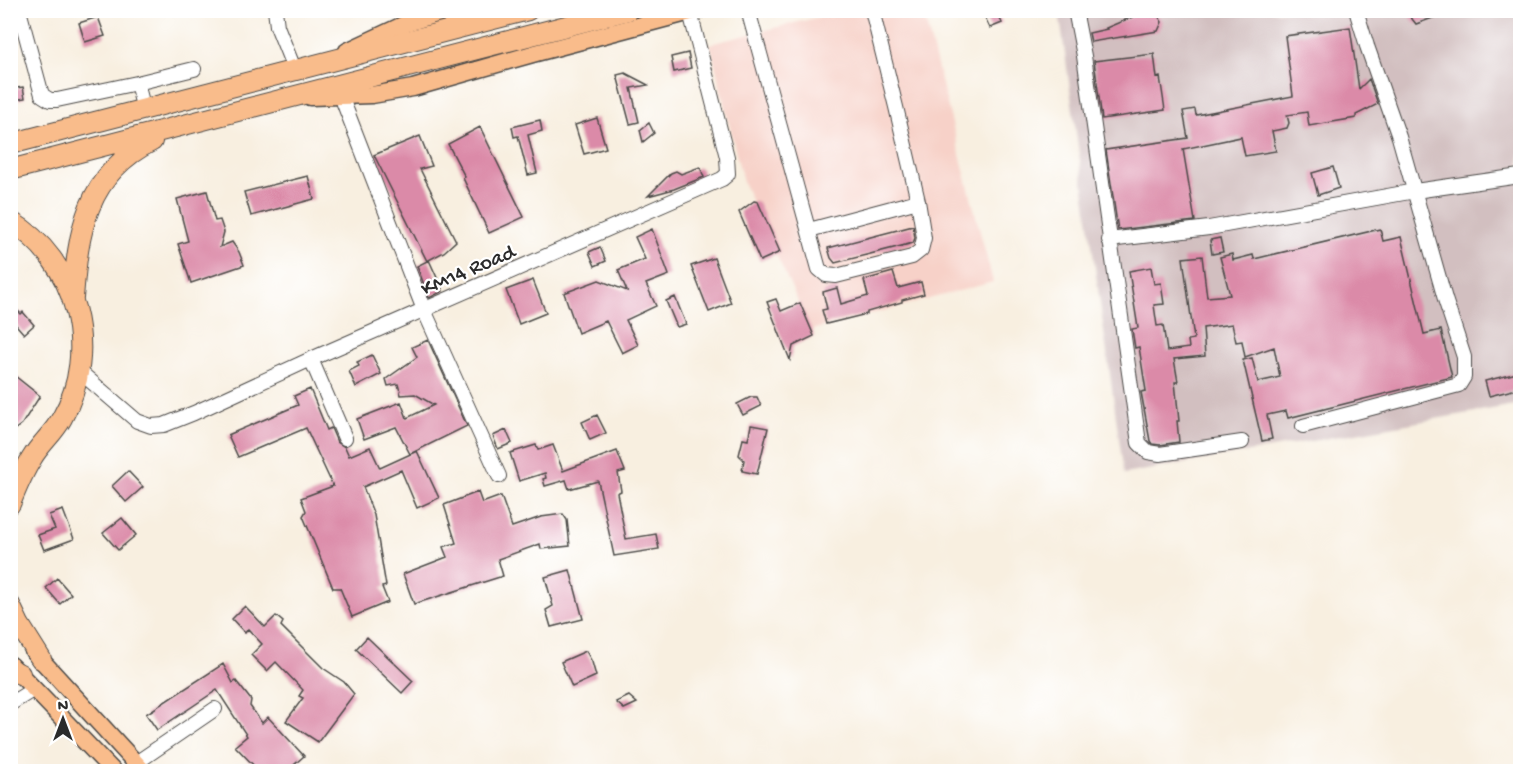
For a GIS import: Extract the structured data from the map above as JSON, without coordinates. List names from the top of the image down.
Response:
{
  "streets": {
    "street": ["KM14 Road"]
  },
  "north": "top"
}
